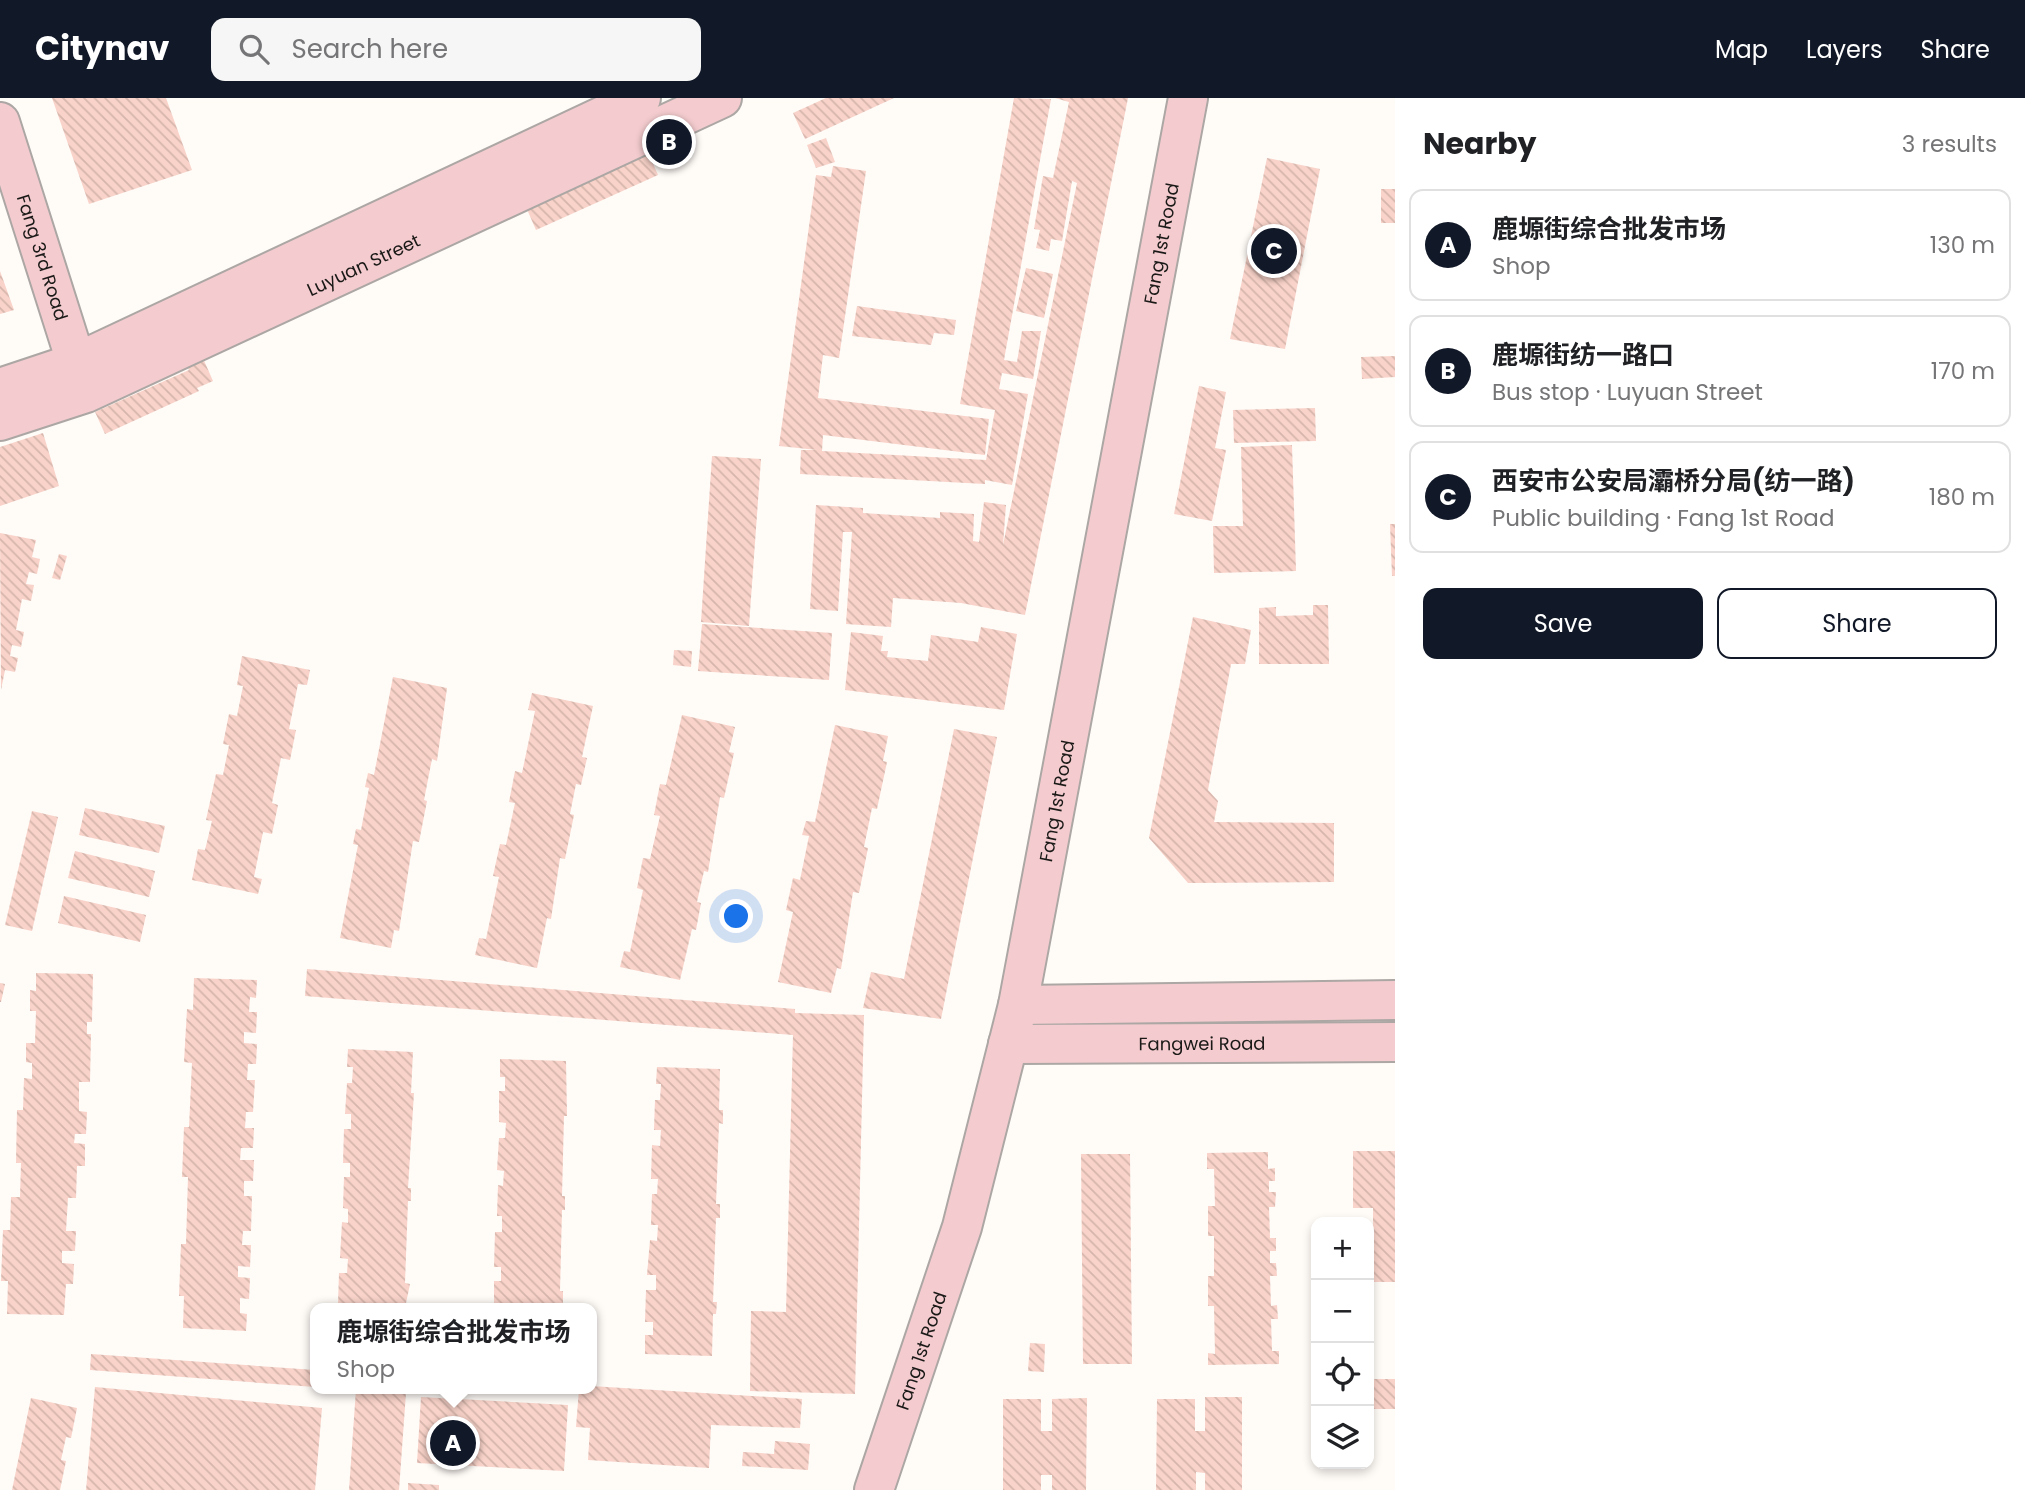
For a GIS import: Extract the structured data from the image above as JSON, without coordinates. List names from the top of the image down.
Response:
{
  "streets": {
    "street": [
      "Fang 1st Road",
      "Fang 3rd Road",
      "Luyuan Street",
      "Fangwei Road"
    ]
  },
  "crossings": [
    ["Fang 1st Road", "Fangwei Road"],
    ["Fang 3rd Road", "Luyuan Street"]
  ],
  "page": {
    "header": "Citynav",
    "search": "Search here",
    "nav": ["Map", "Layers", "Share"],
    "heading": ["Nearby", "3 results"],
    "pins": ["B", "C", "A"],
    "list": [
      {
        "mark": "A",
        "name": "鹿塬街综合批发市场",
        "note": "Shop",
        "value": "130 m"
      },
      {
        "mark": "B",
        "name": "鹿塬街纺一路口",
        "note": "Bus stop · Luyuan Street",
        "value": "170 m"
      },
      {
        "mark": "C",
        "name": "西安市公安局灞桥分局(纺一路)",
        "note": "Public building · Fang 1st Road",
        "value": "180 m"
      }
    ],
    "buttons": ["Save", "Share"],
    "map_buttons": ["+", "−"],
    "popup": ["鹿塬街综合批发市场", "Shop"]
  }
}
